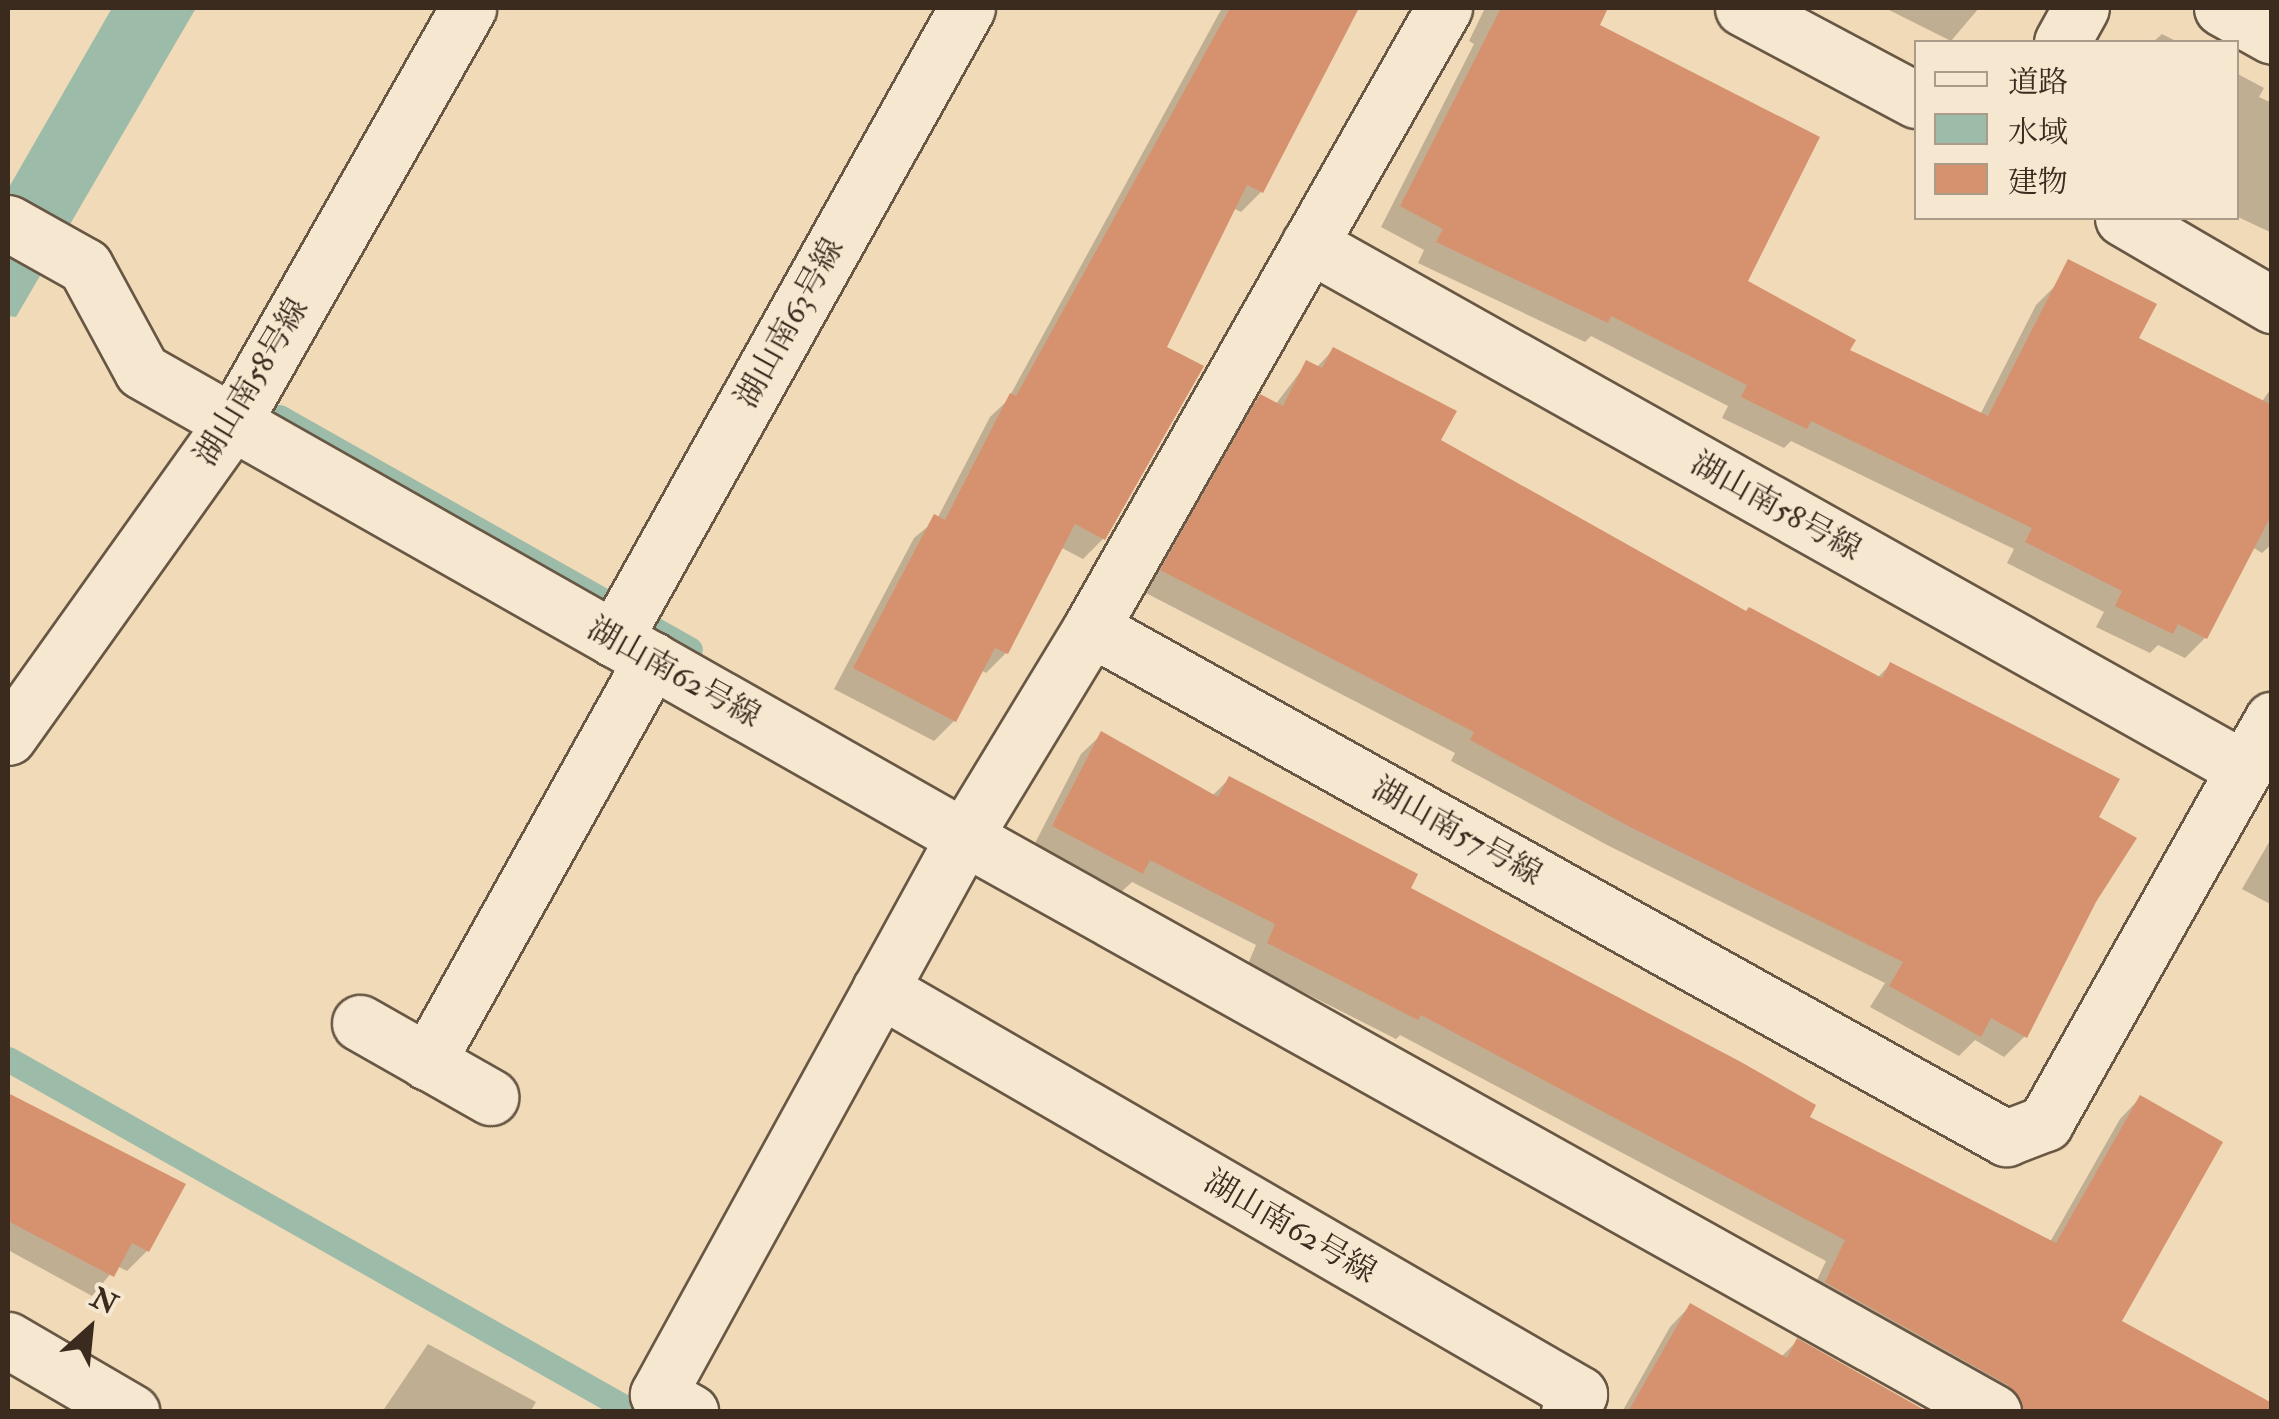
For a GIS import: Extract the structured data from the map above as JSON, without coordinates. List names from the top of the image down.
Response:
{
  "streets": {
    "street": [
      "湖山南63号線",
      "湖山南58号線",
      "湖山南62号線",
      "湖山南57号線"
    ]
  },
  "crossings": [
    ["湖山南63号線", "湖山南62号線"],
    ["湖山南58号線", "湖山南62号線"],
    ["湖山南58号線", "湖山南57号線"]
  ],
  "legend": ["道路", "水域", "建物"],
  "north": "top right"
}
